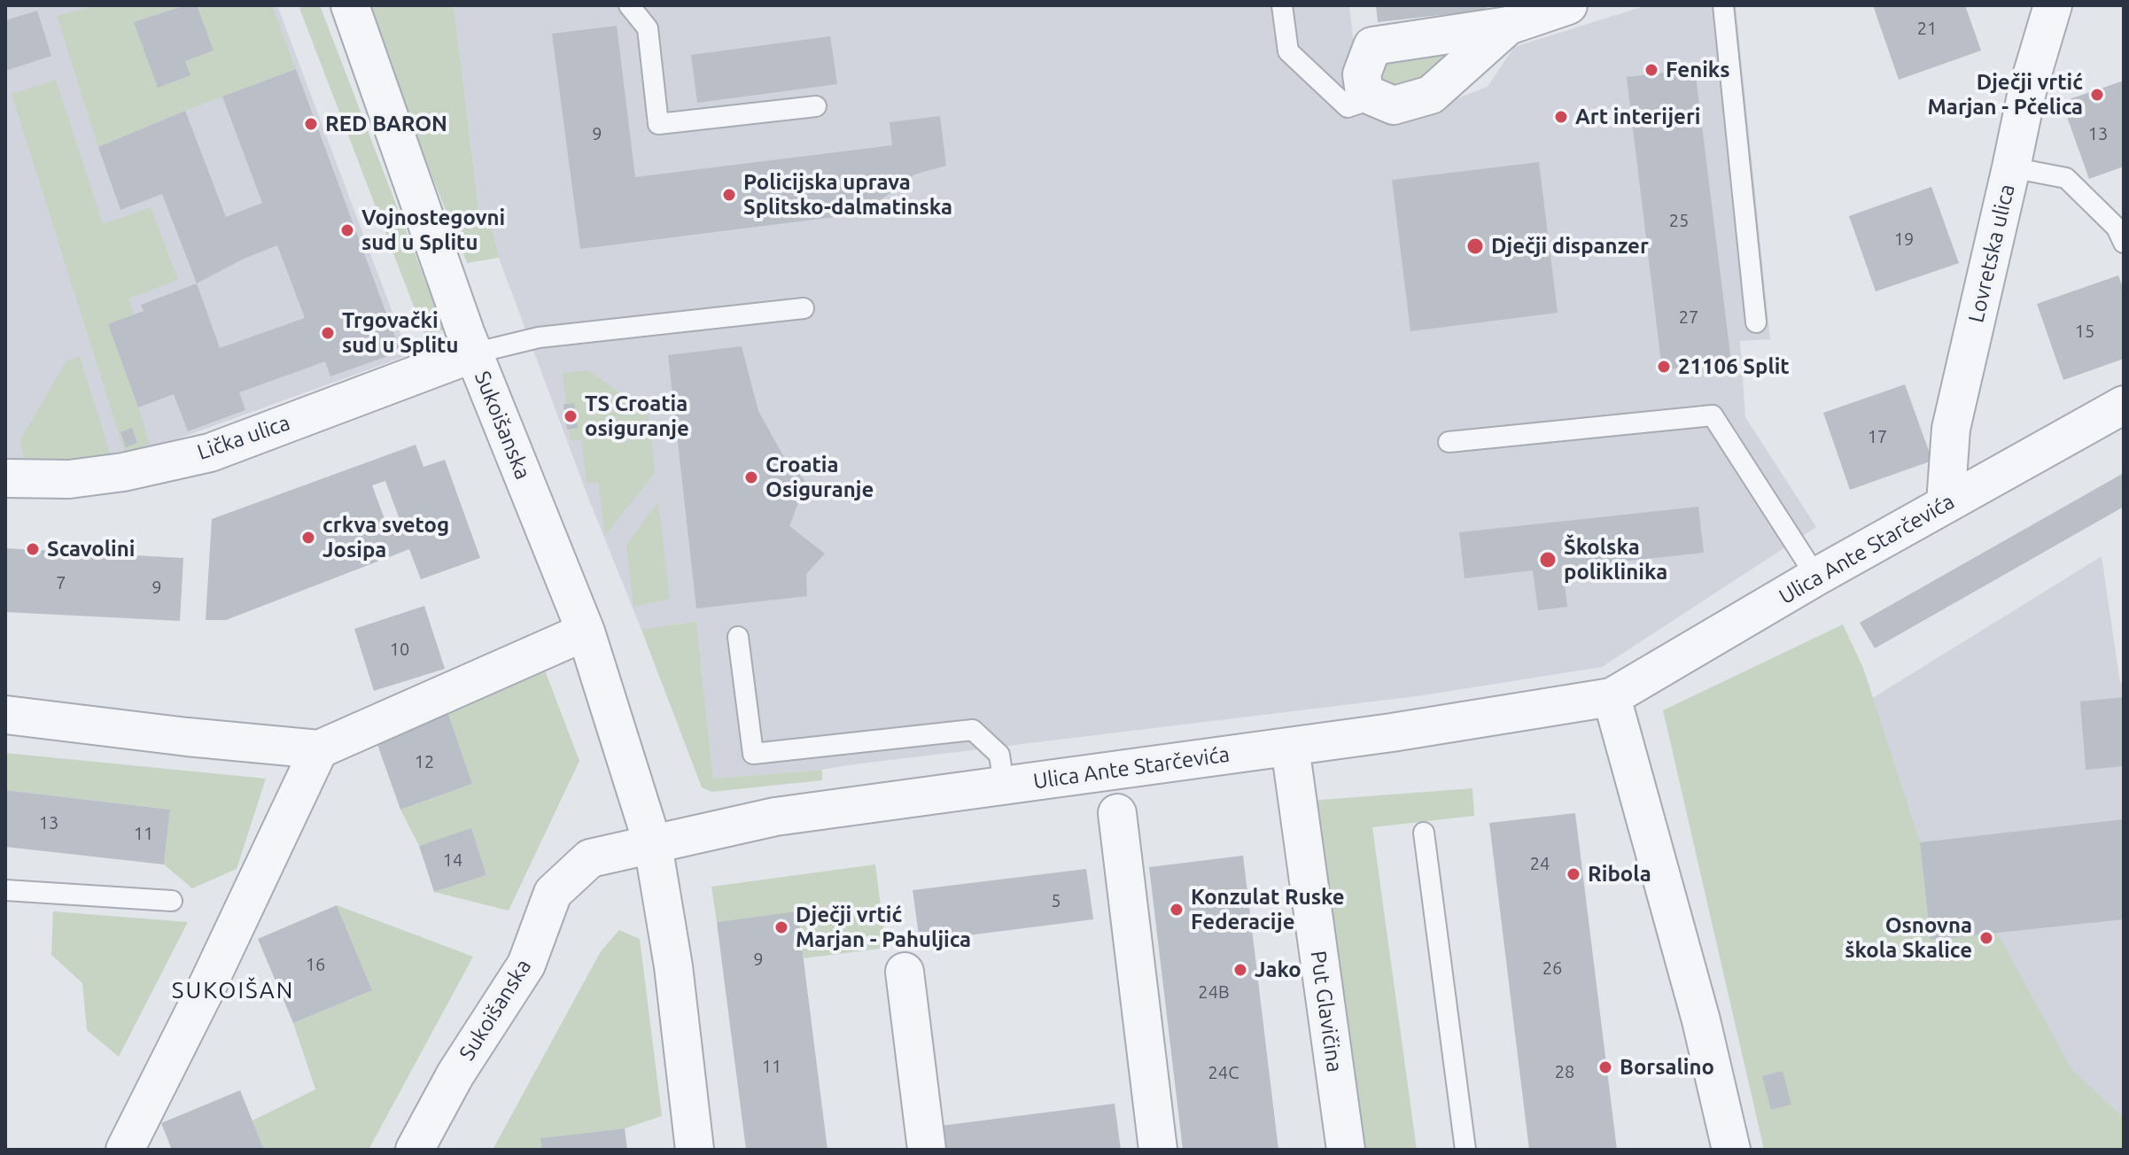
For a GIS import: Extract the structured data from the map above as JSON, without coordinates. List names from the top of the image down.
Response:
{
  "streets": {
    "street": [
      "Lovretska ulica",
      "Sukoišanska",
      "Lička ulica",
      "Ulica Ante Starčevića",
      "Put Glavičina"
    ]
  },
  "crossings": [
    ["Lovretska ulica", "Ulica Ante Starčevića"],
    ["Sukoišanska", "Lička ulica"],
    ["Sukoišanska", "Ulica Ante Starčevića"],
    ["Ulica Ante Starčevića", "Put Glavičina"]
  ],
  "districts": ["SUKOIŠAN"],
  "places": [
    "Feniks",
    "Dječji vrtić Marjan - Pčelica",
    "Art interijeri",
    "RED BARON",
    "Policijska uprava Splitsko-dalmatinska",
    "Vojnostegovni sud u Splitu",
    "Dječji dispanzer",
    "Trgovački sud u Splitu",
    "21106 Split",
    "TS Croatia osiguranje",
    "Croatia Osiguranje",
    "crkva svetog Josipa",
    "Scavolini",
    "Školska poliklinika",
    "Ribola",
    "Konzulat Ruske Federacije",
    "Dječji vrtić Marjan - Pahuljica",
    "Osnovna škola Skalice",
    "Jako",
    "Borsalino"
  ],
  "house_numbers": [
    "21",
    "9",
    "13",
    "25",
    "19",
    "27",
    "15",
    "17",
    "7",
    "9",
    "10",
    "12",
    "13",
    "11",
    "14",
    "24",
    "5",
    "9",
    "16",
    "26",
    "24B",
    "11",
    "28",
    "24C"
  ]
}
